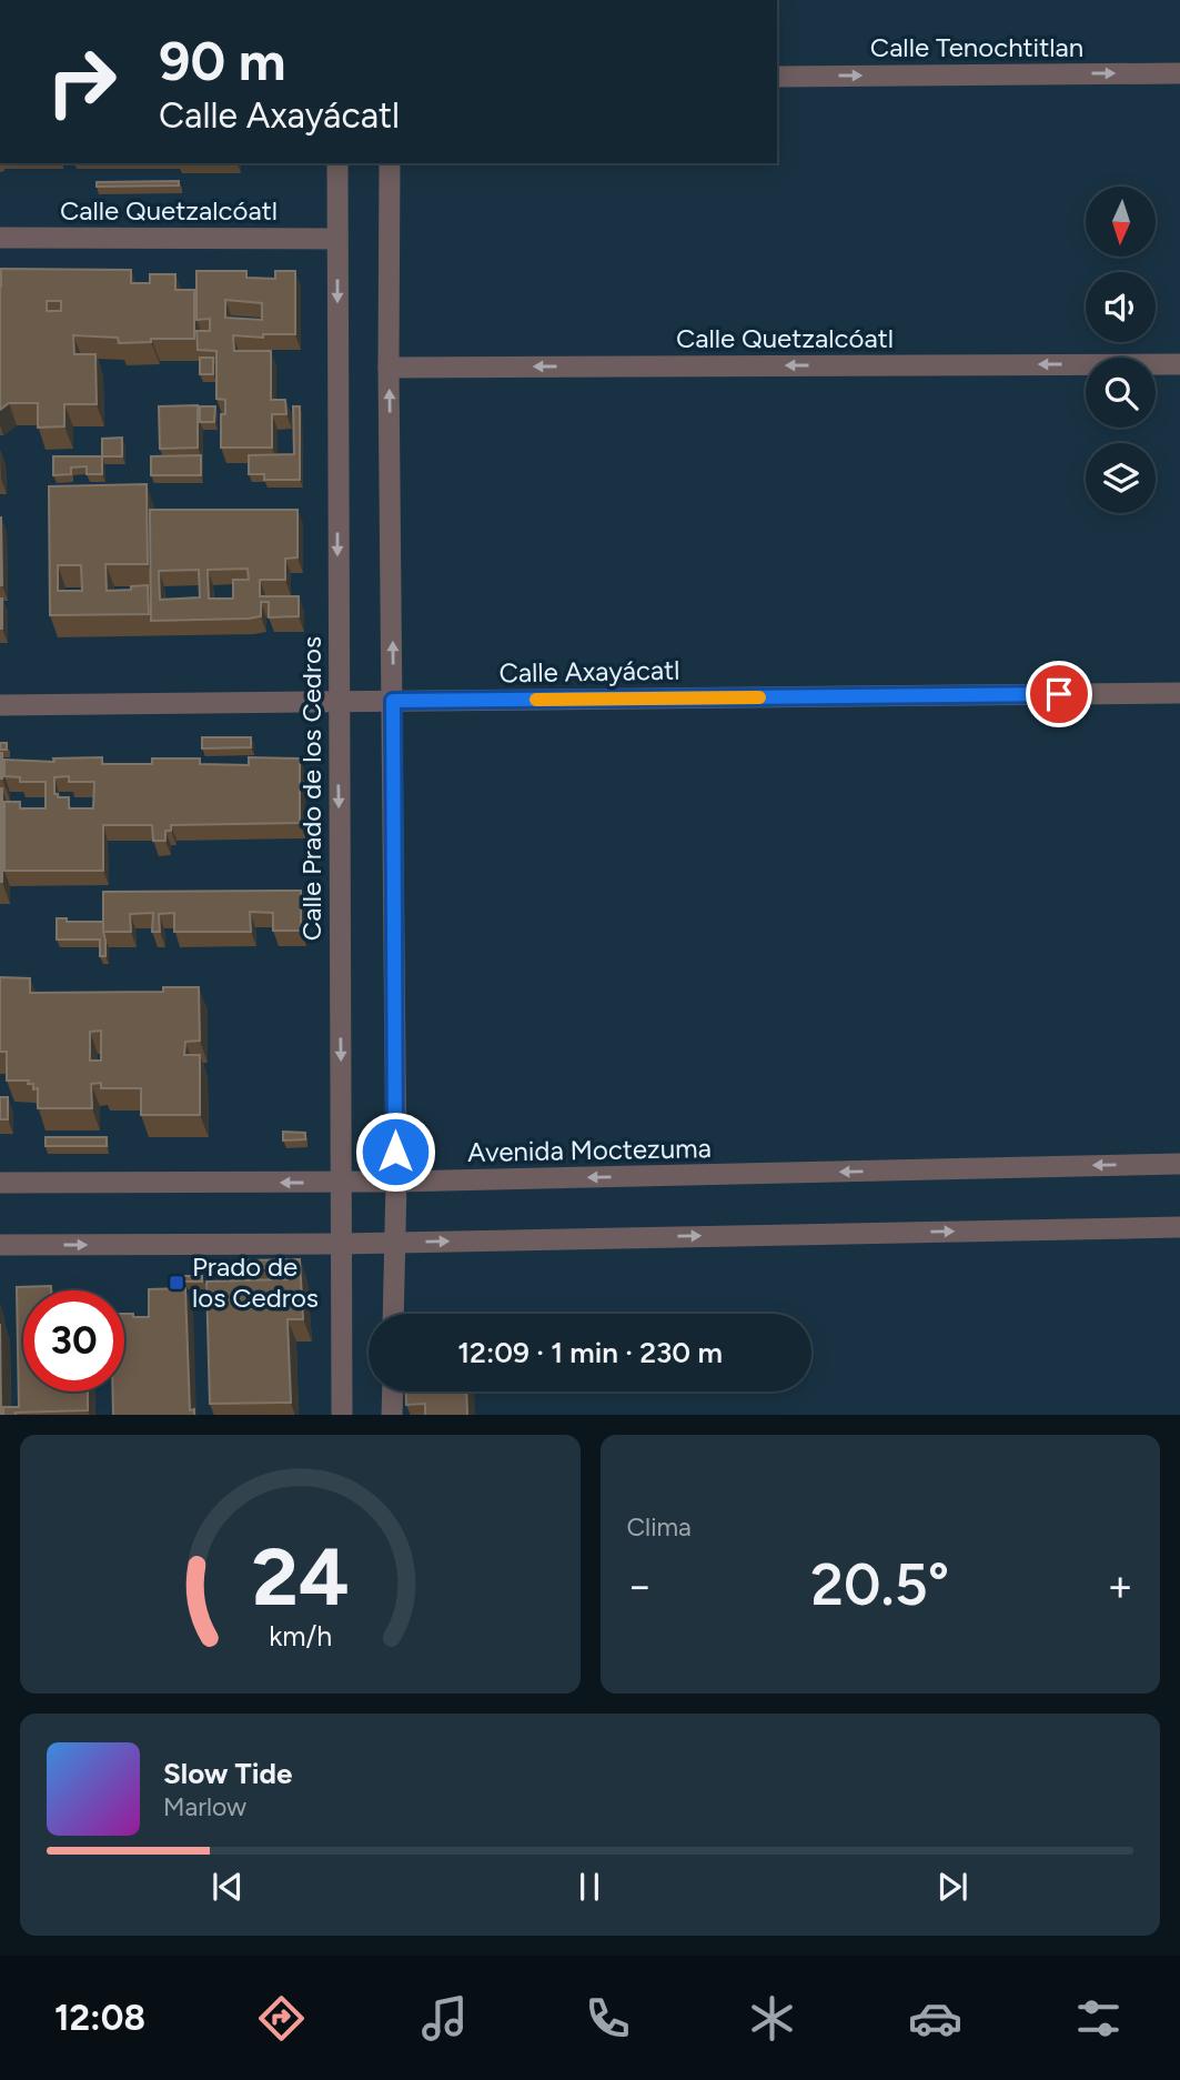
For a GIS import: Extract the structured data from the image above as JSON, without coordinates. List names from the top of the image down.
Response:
{
  "streets": {
    "street": [
      "Calle Tenochtitlan",
      "Calle Quetzalcóatl",
      "Calle Axayácatl",
      "Calle Prado de los Cedros",
      "Avenida Moctezuma"
    ]
  },
  "crossings": [
    ["Calle Quetzalcóatl", "Calle Prado de los Cedros"],
    ["Calle Axayácatl", "Calle Prado de los Cedros"],
    ["Calle Prado de los Cedros", "Avenida Moctezuma"]
  ],
  "one_way": ["Calle Tenochtitlan", "Calle Quetzalcóatl"],
  "places": {
    "transit": ["Prado de los Cedros"]
  },
  "north": "bottom",
  "page": {
    "turn": ["90 m", "Calle Axayácatl"],
    "limit": "30",
    "trip": "12:09 · 1 min · 230 m",
    "tile": "Clima",
    "heat": ["−", "20.5°", "+"],
    "song": ["Slow Tide", "Marlow"],
    "tabs": "12:08",
    "gauge": ["24", "km/h"]
  }
}
